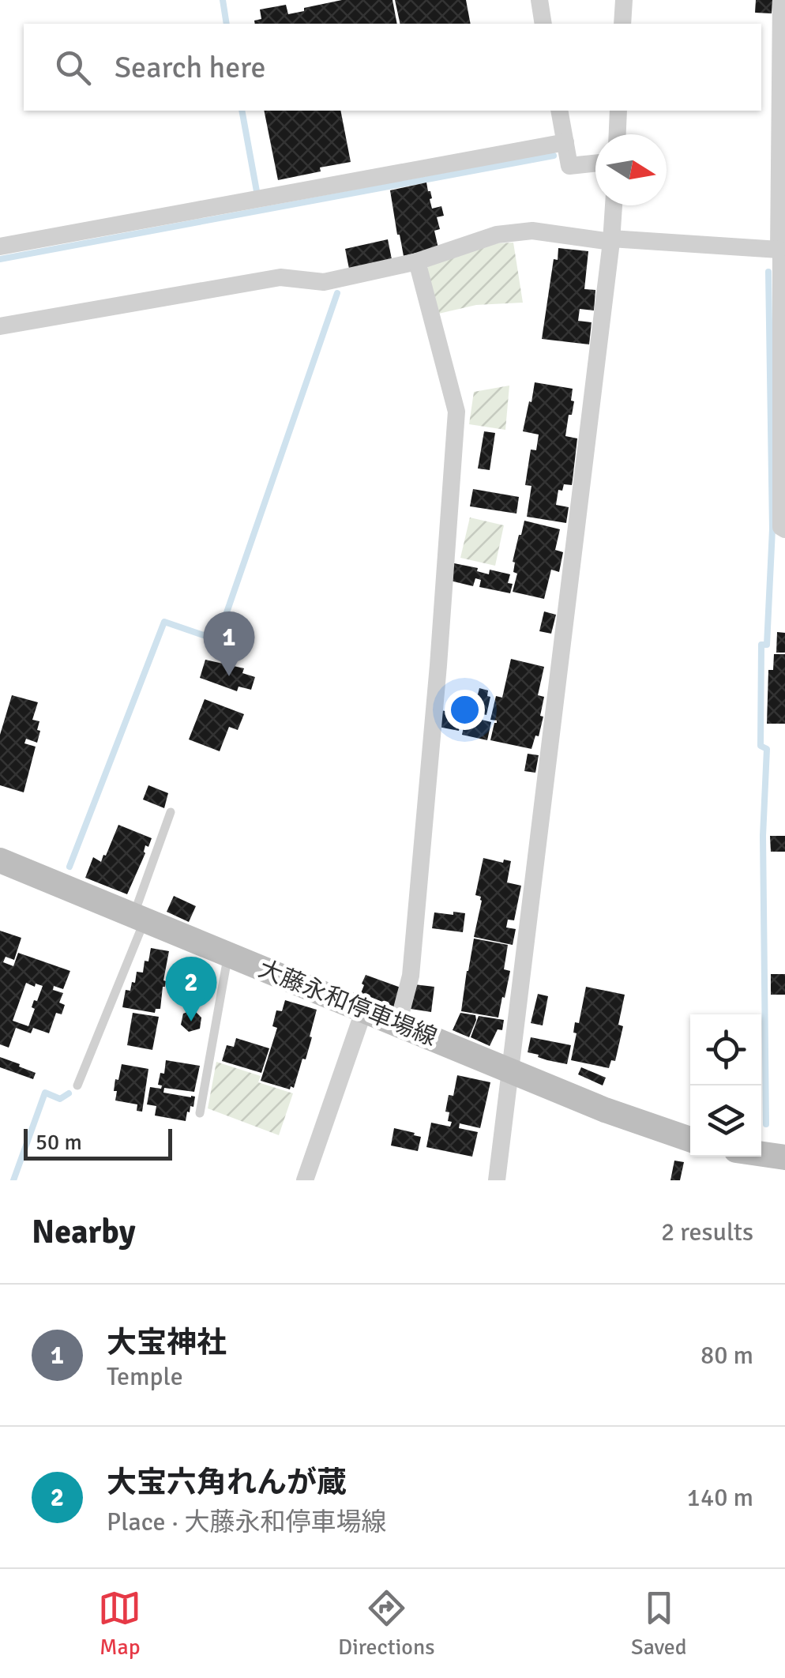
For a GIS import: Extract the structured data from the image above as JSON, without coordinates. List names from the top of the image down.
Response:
{
  "streets": {
    "main road": ["大藤永和停車場線"]
  },
  "scale_bar": "50 m",
  "north": "right",
  "page": {
    "search": "Search here",
    "pins": ["1", "2"],
    "scale": "50 m",
    "heading": ["Nearby", "2 results"],
    "list": [
      {
        "mark": "1",
        "name": "大宝神社",
        "note": "Temple",
        "value": "80 m"
      },
      {
        "mark": "2",
        "name": "大宝六角れんが蔵",
        "note": "Place · 大藤永和停車場線",
        "value": "140 m"
      }
    ],
    "nav": ["Map", "Directions", "Saved"]
  }
}
